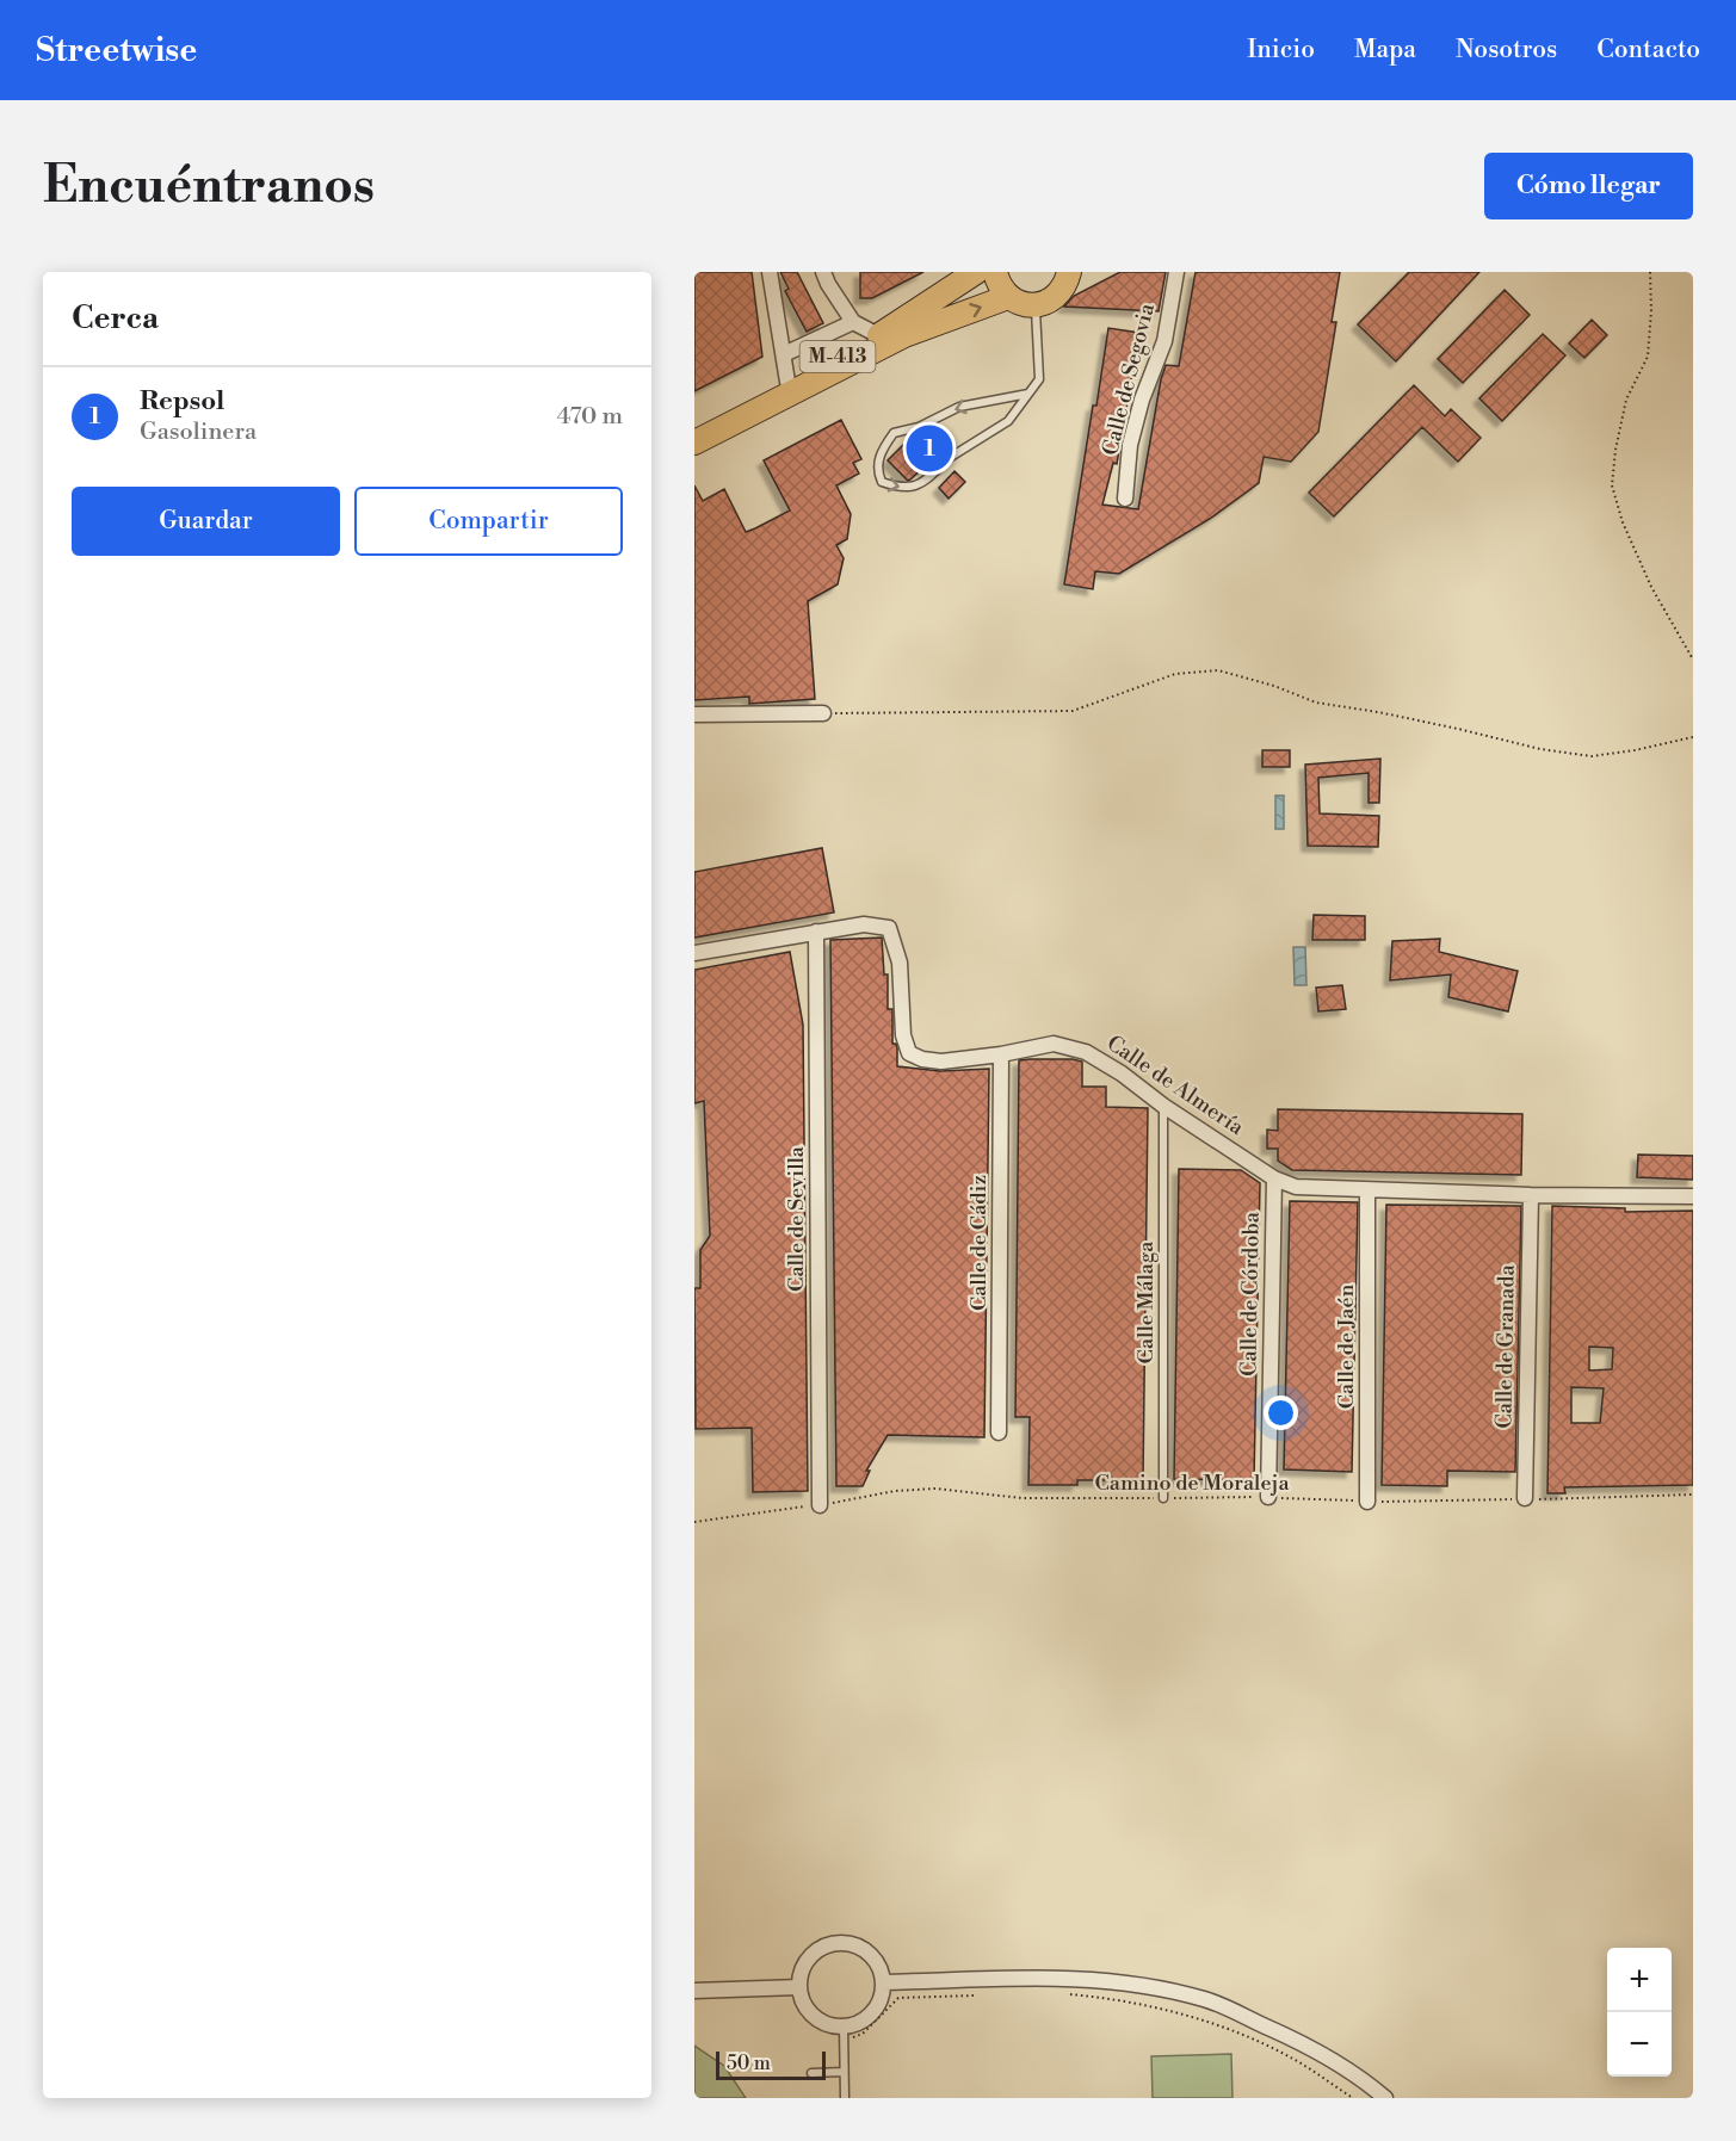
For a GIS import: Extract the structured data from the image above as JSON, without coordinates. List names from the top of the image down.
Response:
{
  "streets": {
    "main road": ["M-413"],
    "street": [
      "Calle de Segovia",
      "Calle de Almería",
      "Calle de Sevilla",
      "Calle de Cádiz",
      "Calle de Córdoba",
      "Calle de Jaén",
      "Calle de Granada"
    ],
    "lane": ["Calle Málaga"],
    "path": ["Camino de Moraleja"]
  },
  "crossings": [
    ["Calle de Almería", "Calle de Sevilla"],
    ["Calle de Almería", "Calle de Cádiz"],
    ["Calle de Almería", "Calle de Córdoba"],
    ["Calle de Almería", "Calle Málaga"],
    ["Calle de Almería", "Calle de Jaén"],
    ["Calle de Almería", "Calle de Granada"],
    ["Calle de Sevilla", "Camino de Moraleja"],
    ["Calle de Córdoba", "Camino de Moraleja"],
    ["Calle Málaga", "Camino de Moraleja"],
    ["Calle de Jaén", "Camino de Moraleja"],
    ["Calle de Granada", "Camino de Moraleja"]
  ],
  "scale_bar": "50 m",
  "page": {
    "header": "Streetwise",
    "nav": [
      "Inicio",
      "Mapa",
      "Nosotros",
      "Contacto"
    ],
    "buttons": [
      "Cómo llegar",
      ["Guardar", "Compartir"]
    ],
    "title": "Encuéntranos",
    "heading": "Cerca",
    "list": [
      {
        "mark": "1",
        "name": "Repsol",
        "note": "Gasolinera",
        "value": "470 m"
      }
    ],
    "pins": "1",
    "map_buttons": ["+", "−"],
    "scale": "50 m"
  }
}
